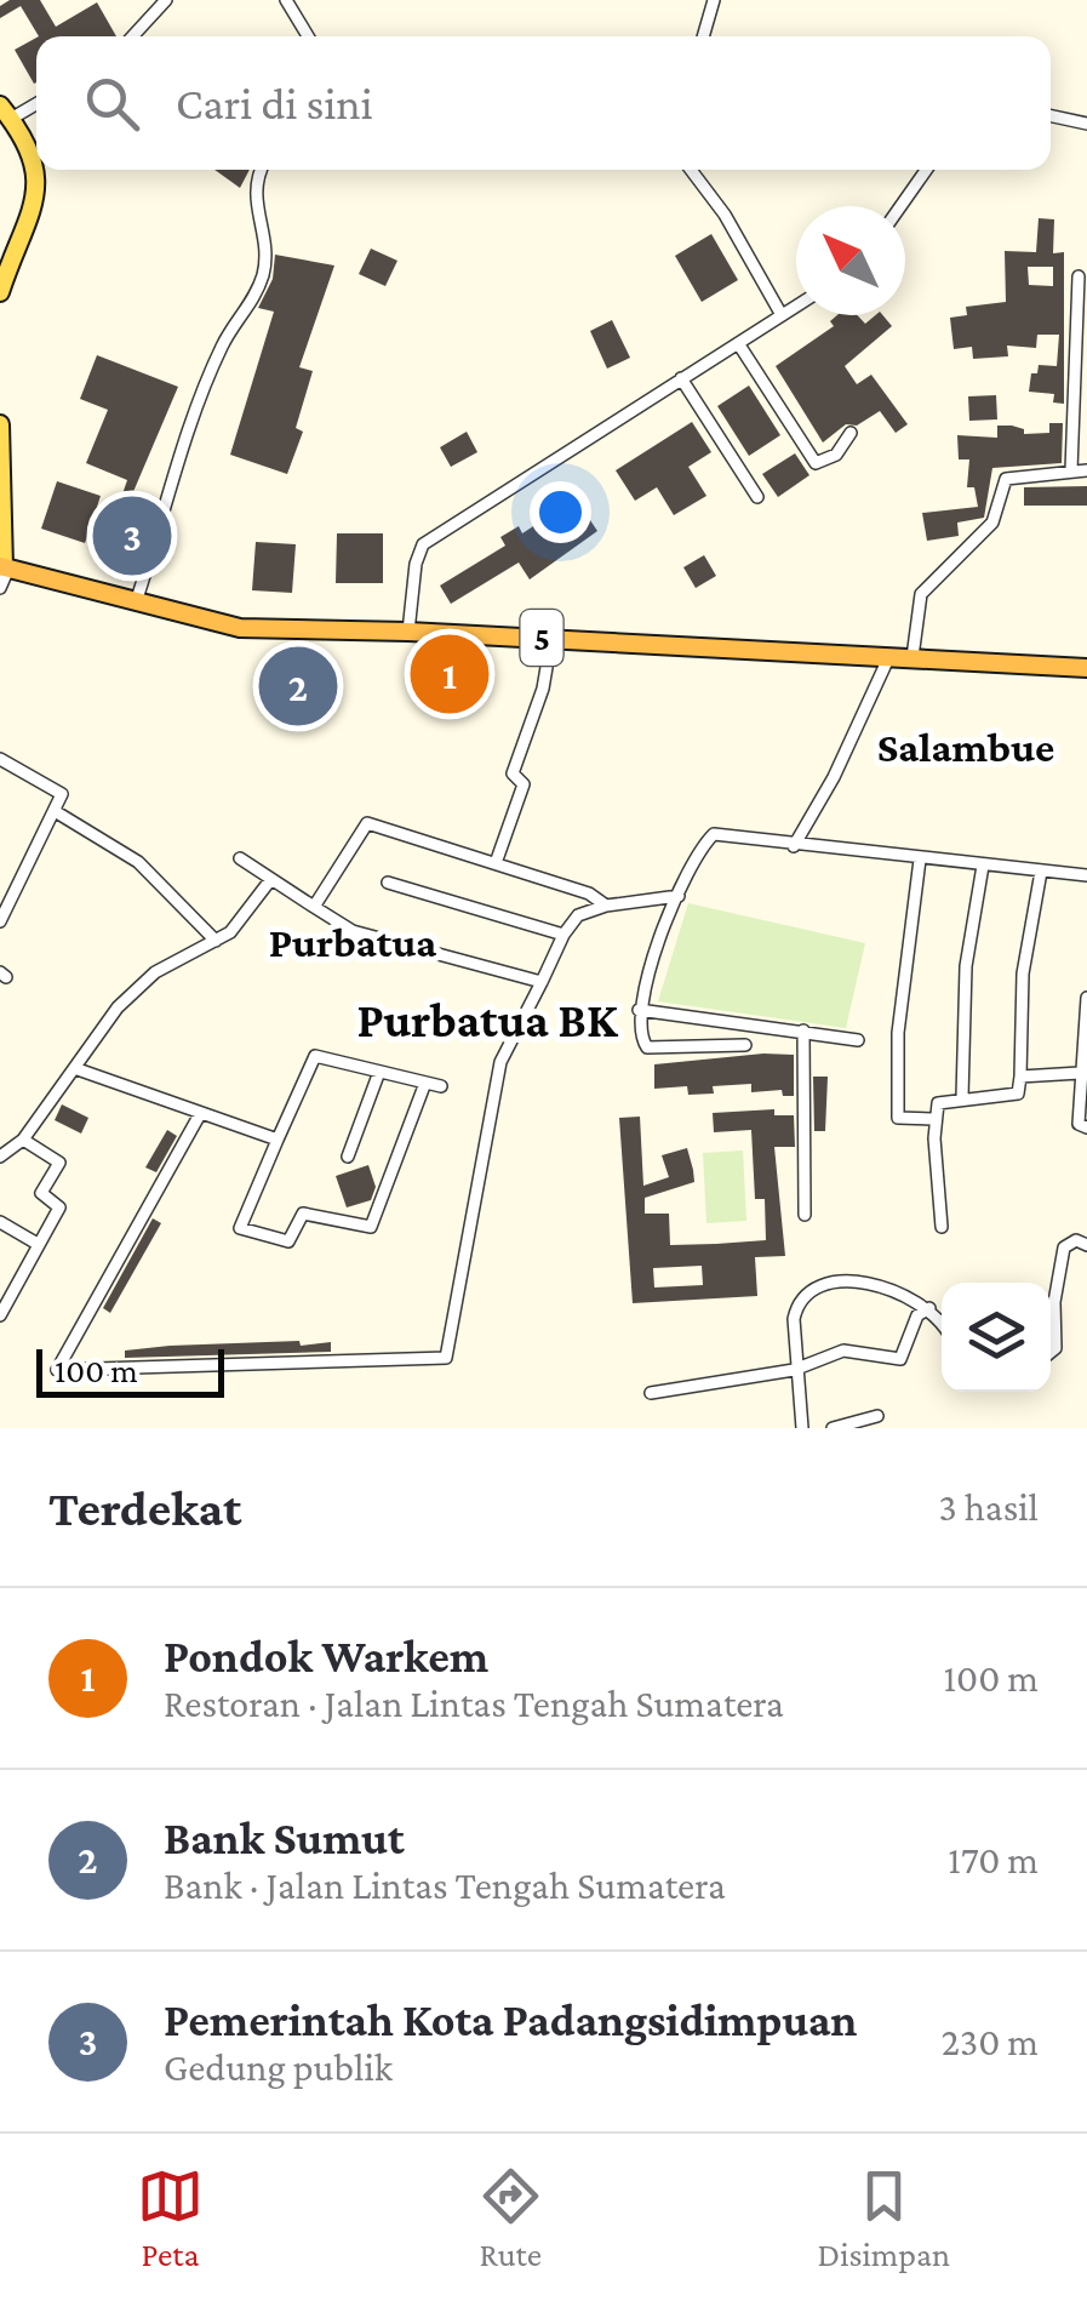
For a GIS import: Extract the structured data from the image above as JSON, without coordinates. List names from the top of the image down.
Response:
{
  "streets": {
    "highway": ["5"]
  },
  "districts": ["Salambue", "Purbatua", "Purbatua BK"],
  "scale_bar": "100 m",
  "north": "top left",
  "page": {
    "search": "Cari di sini",
    "pins": ["3", "1", "2"],
    "scale": "100 m",
    "heading": ["Terdekat", "3 hasil"],
    "list": [
      {
        "mark": "1",
        "name": "Pondok Warkem",
        "note": "Restoran · Jalan Lintas Tengah Sumatera",
        "value": "100 m"
      },
      {
        "mark": "2",
        "name": "Bank Sumut",
        "note": "Bank · Jalan Lintas Tengah Sumatera",
        "value": "170 m"
      },
      {
        "mark": "3",
        "name": "Pemerintah Kota Padangsidimpuan",
        "note": "Gedung publik",
        "value": "230 m"
      }
    ],
    "nav": ["Peta", "Rute", "Disimpan"]
  }
}
